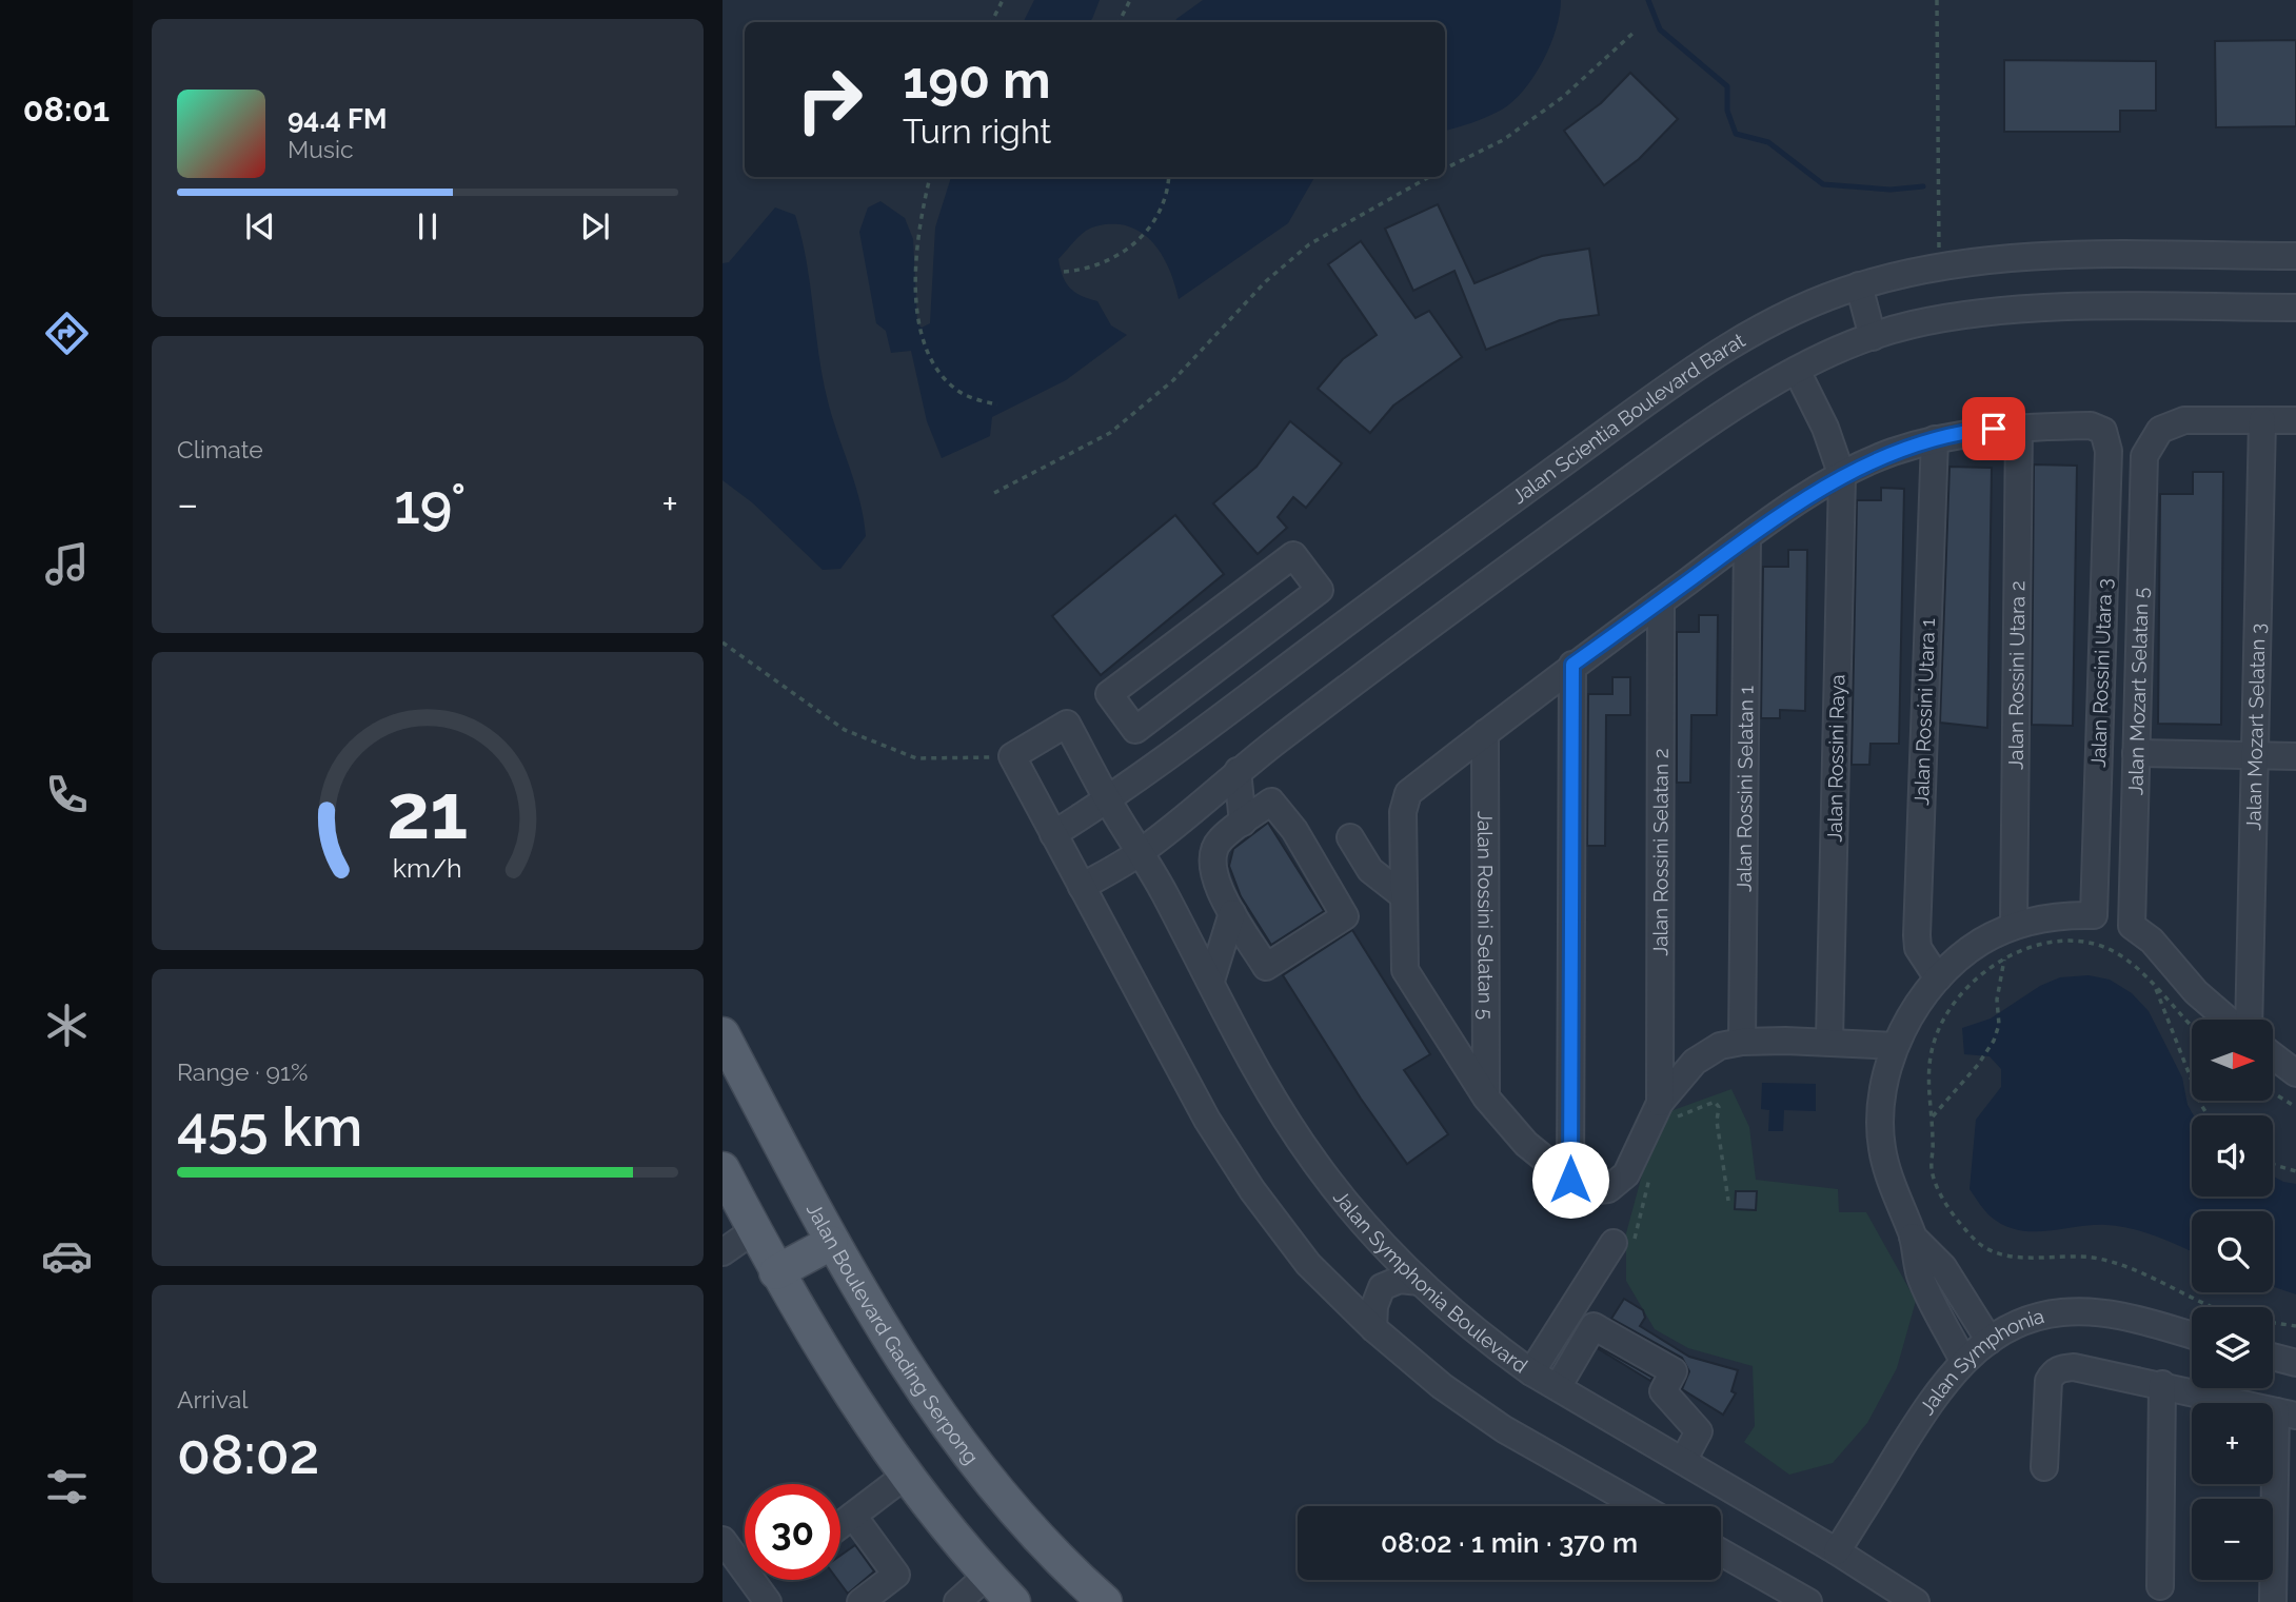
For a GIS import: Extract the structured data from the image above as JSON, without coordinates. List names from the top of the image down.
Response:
{
  "streets": {
    "main road": ["Jalan Boulevard Gading Serpong"],
    "street": [
      "Jalan Scientia Boulevard Barat",
      "Jalan Rossini Utara 3",
      "Jalan Rossini Utara 2",
      "Jalan Mozart Selatan 5",
      "Jalan Rossini Utara 1",
      "Jalan Mozart Selatan 3",
      "Jalan Rossini Raya",
      "Jalan Rossini Selatan 1",
      "Jalan Rossini Selatan 2",
      "Jalan Rossini Selatan 5",
      "Jalan Symphonia Boulevard",
      "Jalan Symphonia"
    ]
  },
  "crossings": [
    ["Jalan Scientia Boulevard Barat", "Jalan Symphonia Boulevard"],
    ["Jalan Rossini Utara 3", "Jalan Rossini Utara 2"],
    ["Jalan Mozart Selatan 5", "Jalan Mozart Selatan 3"],
    ["Jalan Symphonia Boulevard", "Jalan Symphonia"]
  ],
  "north": "right",
  "page": {
    "tabs": "08:01",
    "turn": ["190 m", "Turn right"],
    "song": ["94.4 FM", "Music"],
    "tile": [
      "Climate",
      ["Range · 91%", "455 km"],
      ["Arrival", "08:02"]
    ],
    "heat": ["−", "19°", "+"],
    "map_buttons": ["+", "−"],
    "limit": "30",
    "trip": "08:02 · 1 min · 370 m",
    "gauge": ["21", "km/h"]
  }
}
